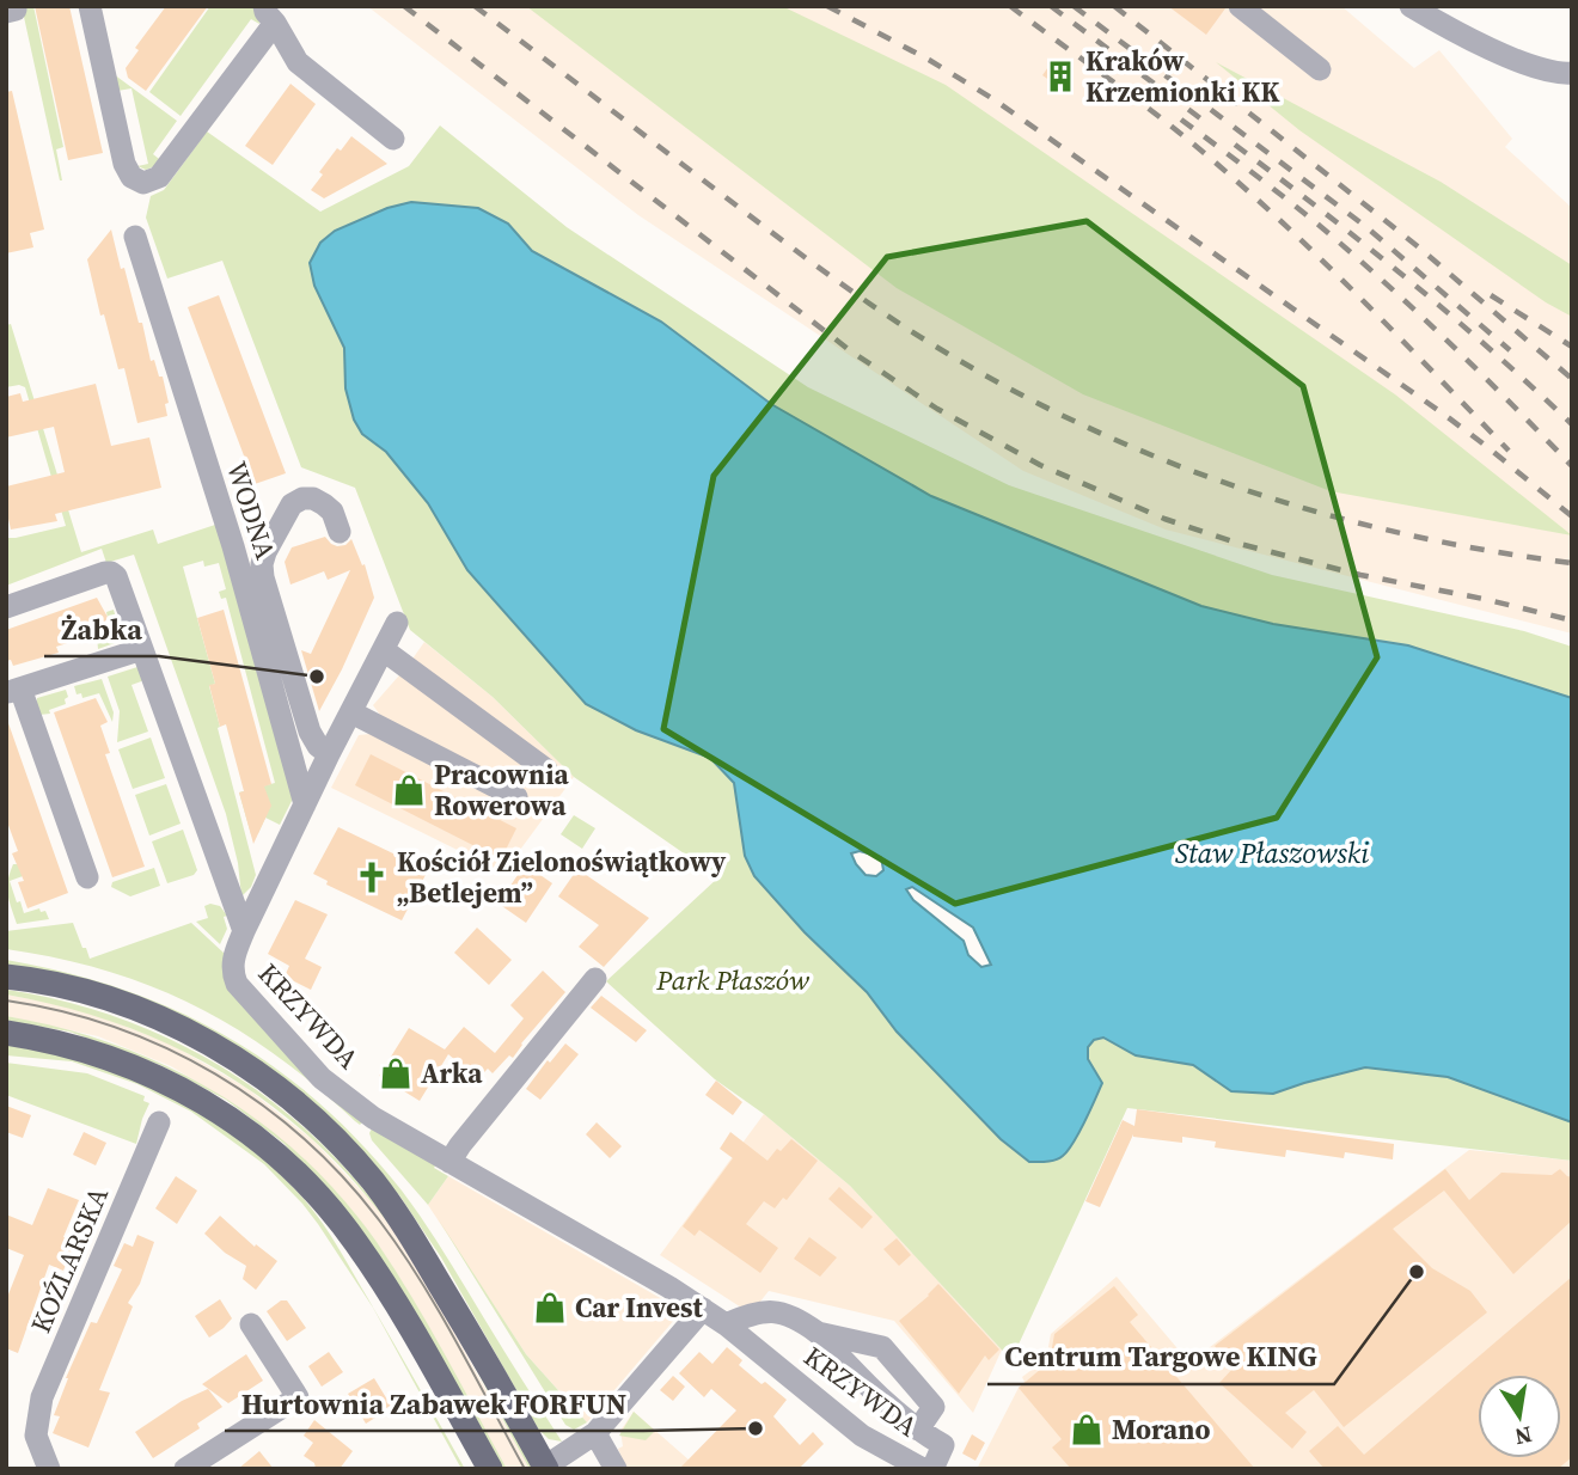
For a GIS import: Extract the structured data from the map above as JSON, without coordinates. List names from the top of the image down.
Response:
{
  "streets": {
    "street": ["WODNA", "KRZYWDA", "KOŹLARSKA"]
  },
  "water": ["Staw Płaszowski"],
  "parks": ["Park Płaszów"],
  "places": {
    "building": ["Kraków Krzemionki KK"],
    "other": ["Żabka", "Centrum Targowe KING", "Hurtownia Zabawek FORFUN"],
    "shop": [
      "Pracownia Rowerowa",
      "Arka",
      "Car Invest",
      "Morano"
    ],
    "church": ["Kościół Zielonoświątkowy „Betlejem”"]
  },
  "north": "bottom"
}
